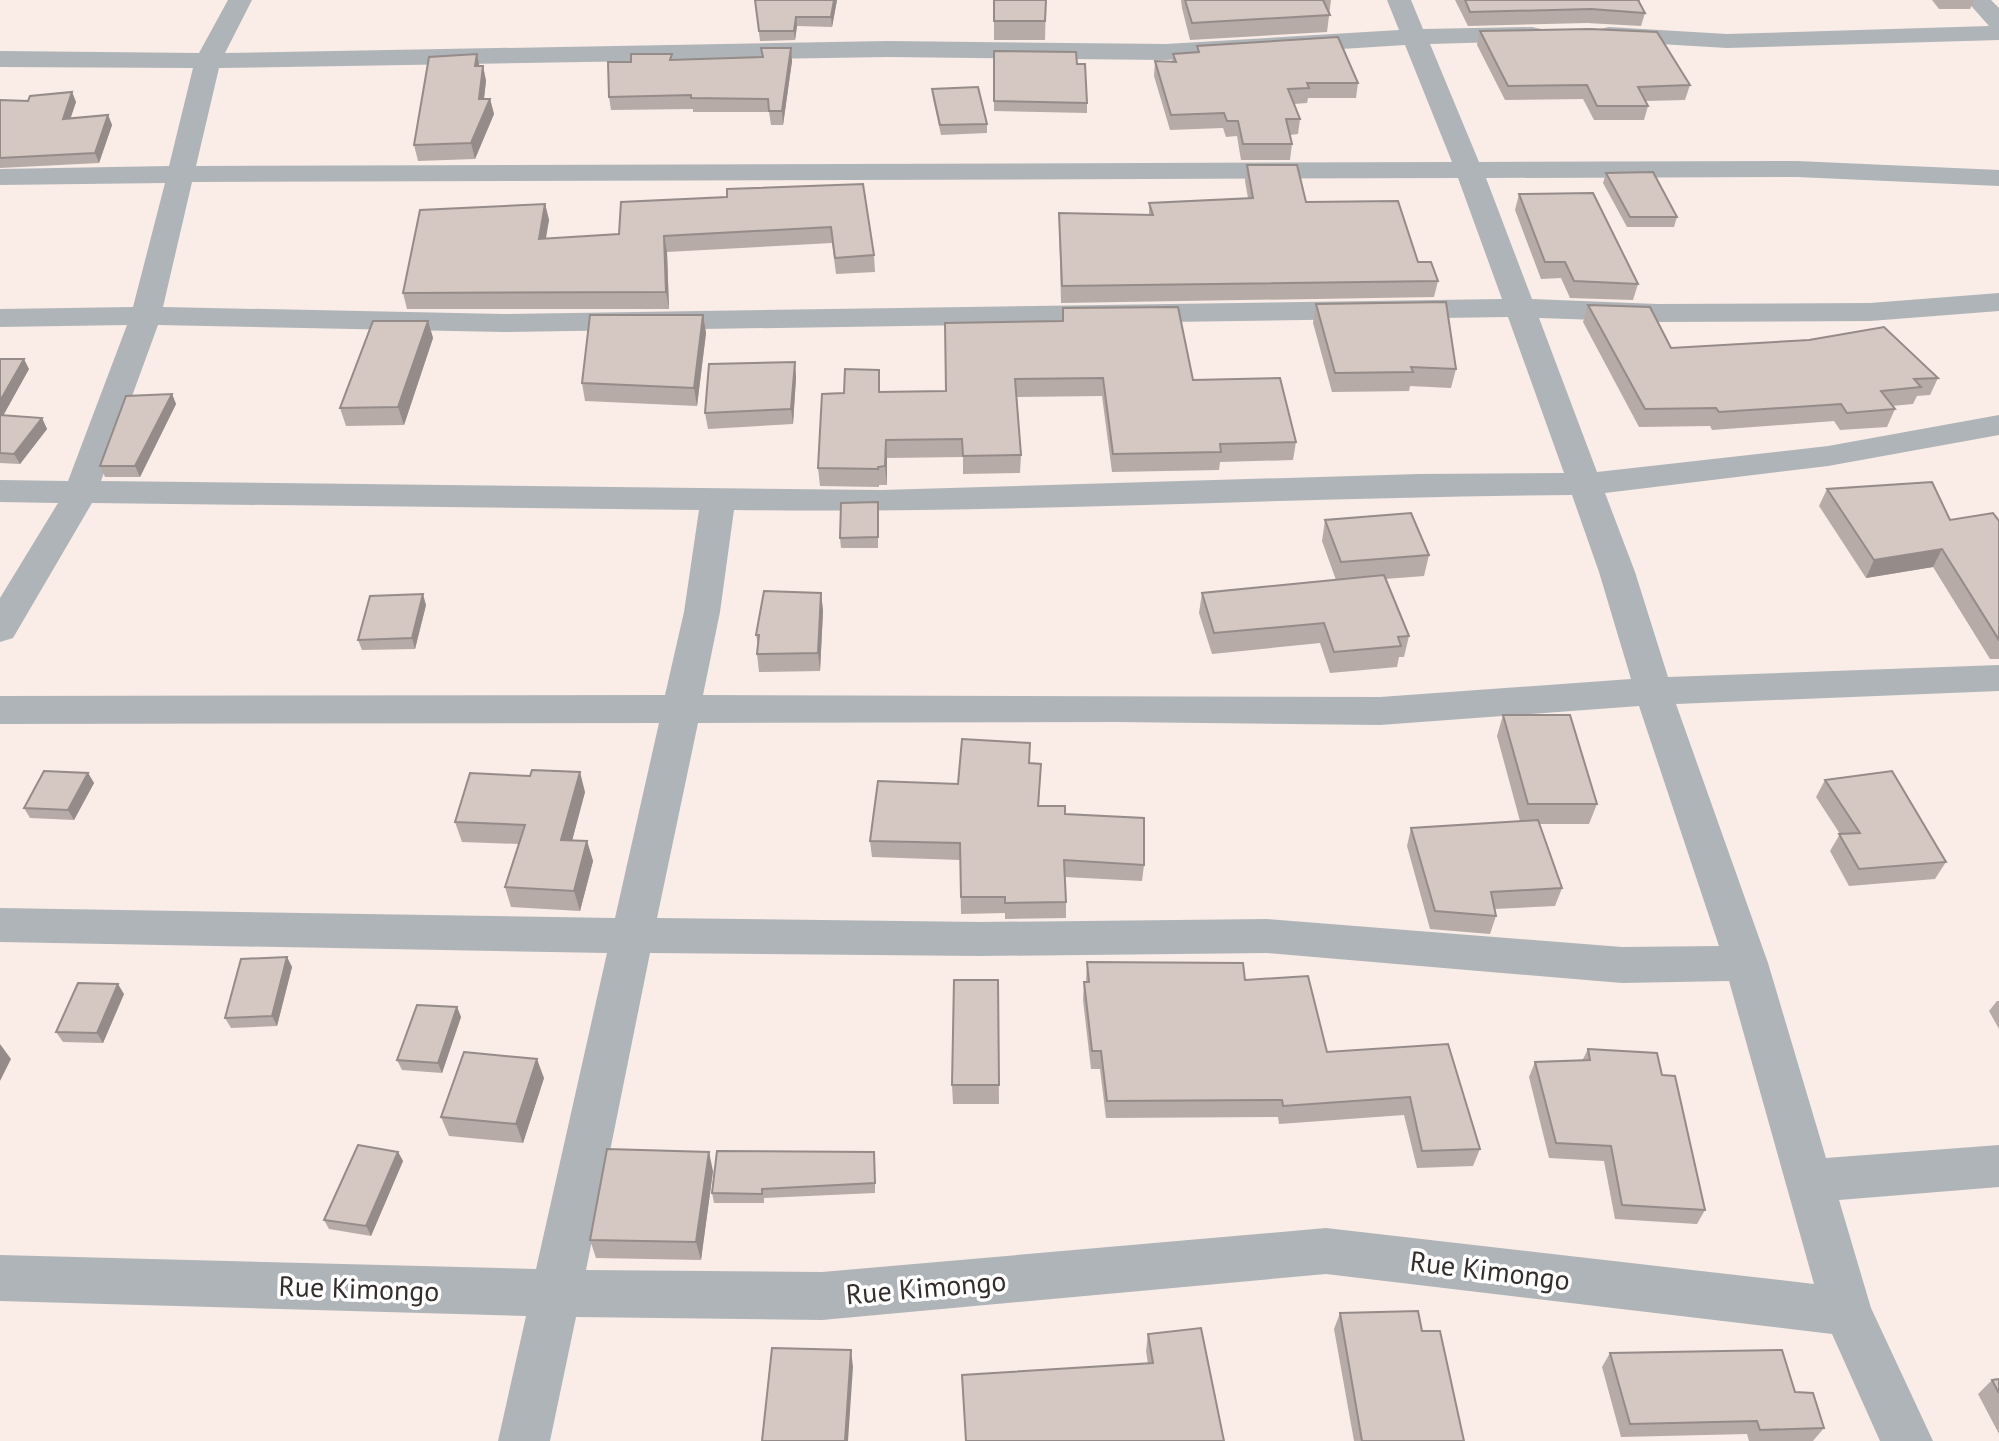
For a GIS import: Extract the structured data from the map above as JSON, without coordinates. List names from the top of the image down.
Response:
{
  "streets": {
    "street": ["Rue Kimongo"]
  }
}
